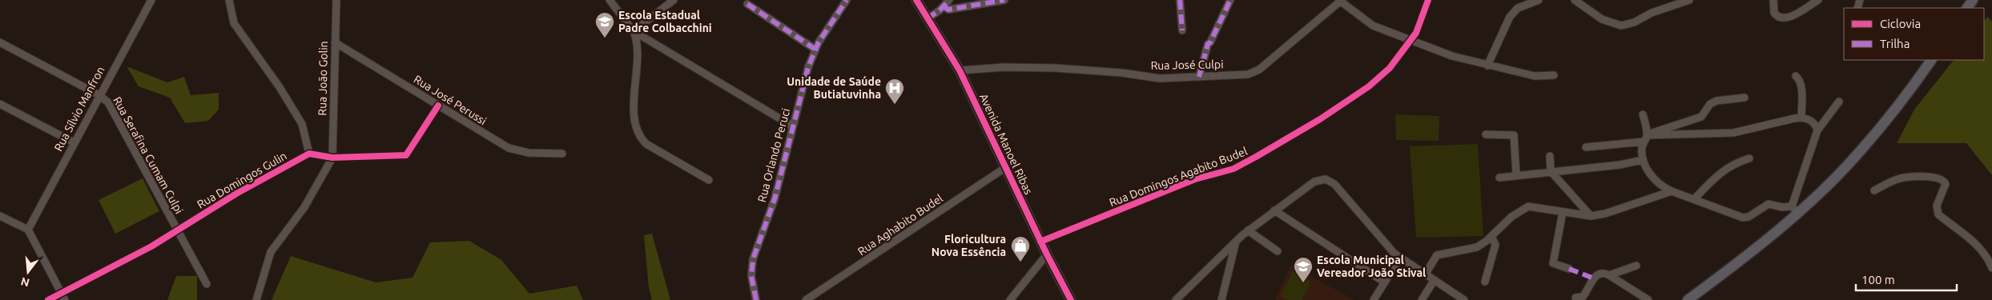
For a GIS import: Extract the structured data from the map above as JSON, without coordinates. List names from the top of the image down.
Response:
{
  "streets": {
    "main road": ["Avenida Manoel Ribas"],
    "street": [
      "Rua José Culpi",
      "Rua João Golin",
      "Rua José Perussi",
      "Rua Sílvio Manfron",
      "Rua Serafina Cumam Culpi",
      "Rua Orlando Peruci",
      "Rua Domingos Agabito Budel",
      "Rua Domingos Gulin",
      "Rua Aghabito Budel"
    ]
  },
  "crossings": [
    ["Rua José Culpi", "Avenida Manoel Ribas"],
    ["Rua João Golin", "Rua José Perussi"],
    ["Rua Sílvio Manfron", "Rua Serafina Cumam Culpi"],
    ["Avenida Manoel Ribas", "Rua Domingos Agabito Budel"],
    ["Avenida Manoel Ribas", "Rua Aghabito Budel"],
    ["Rua Serafina Cumam Culpi", "Rua Domingos Gulin"]
  ],
  "places": {
    "school or university": ["Escola Estadual Padre Colbacchini", "Escola Municipal Vereador João Stival"],
    "hospital": ["Unidade de Saúde Butiatuvinha"],
    "shop": ["Floricultura Nova Essência"]
  },
  "legend": ["Ciclovia", "Trilha"],
  "scale_bar": "100 m",
  "north": "bottom"
}
